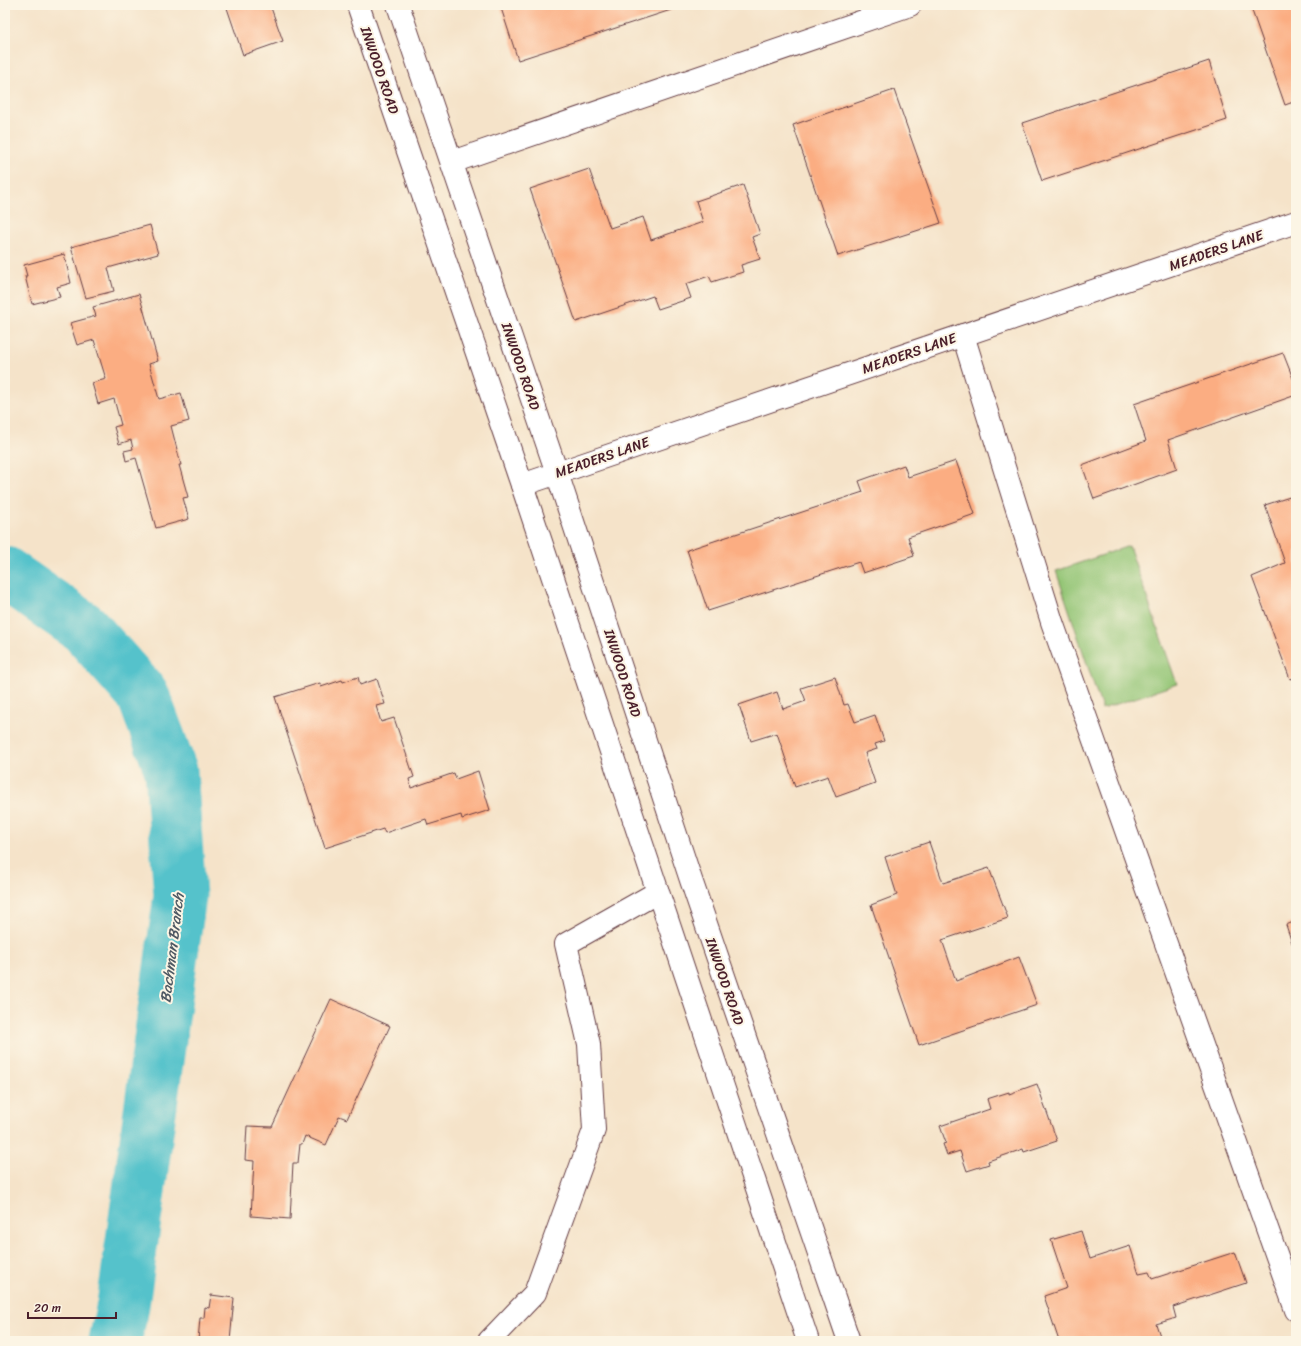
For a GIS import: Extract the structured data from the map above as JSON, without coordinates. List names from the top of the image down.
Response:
{
  "streets": {
    "main road": ["INWOOD ROAD", "MEADERS LANE"]
  },
  "crossings": [
    ["INWOOD ROAD", "MEADERS LANE"]
  ],
  "water": ["Bachman Branch"],
  "scale_bar": "20 m"
}
